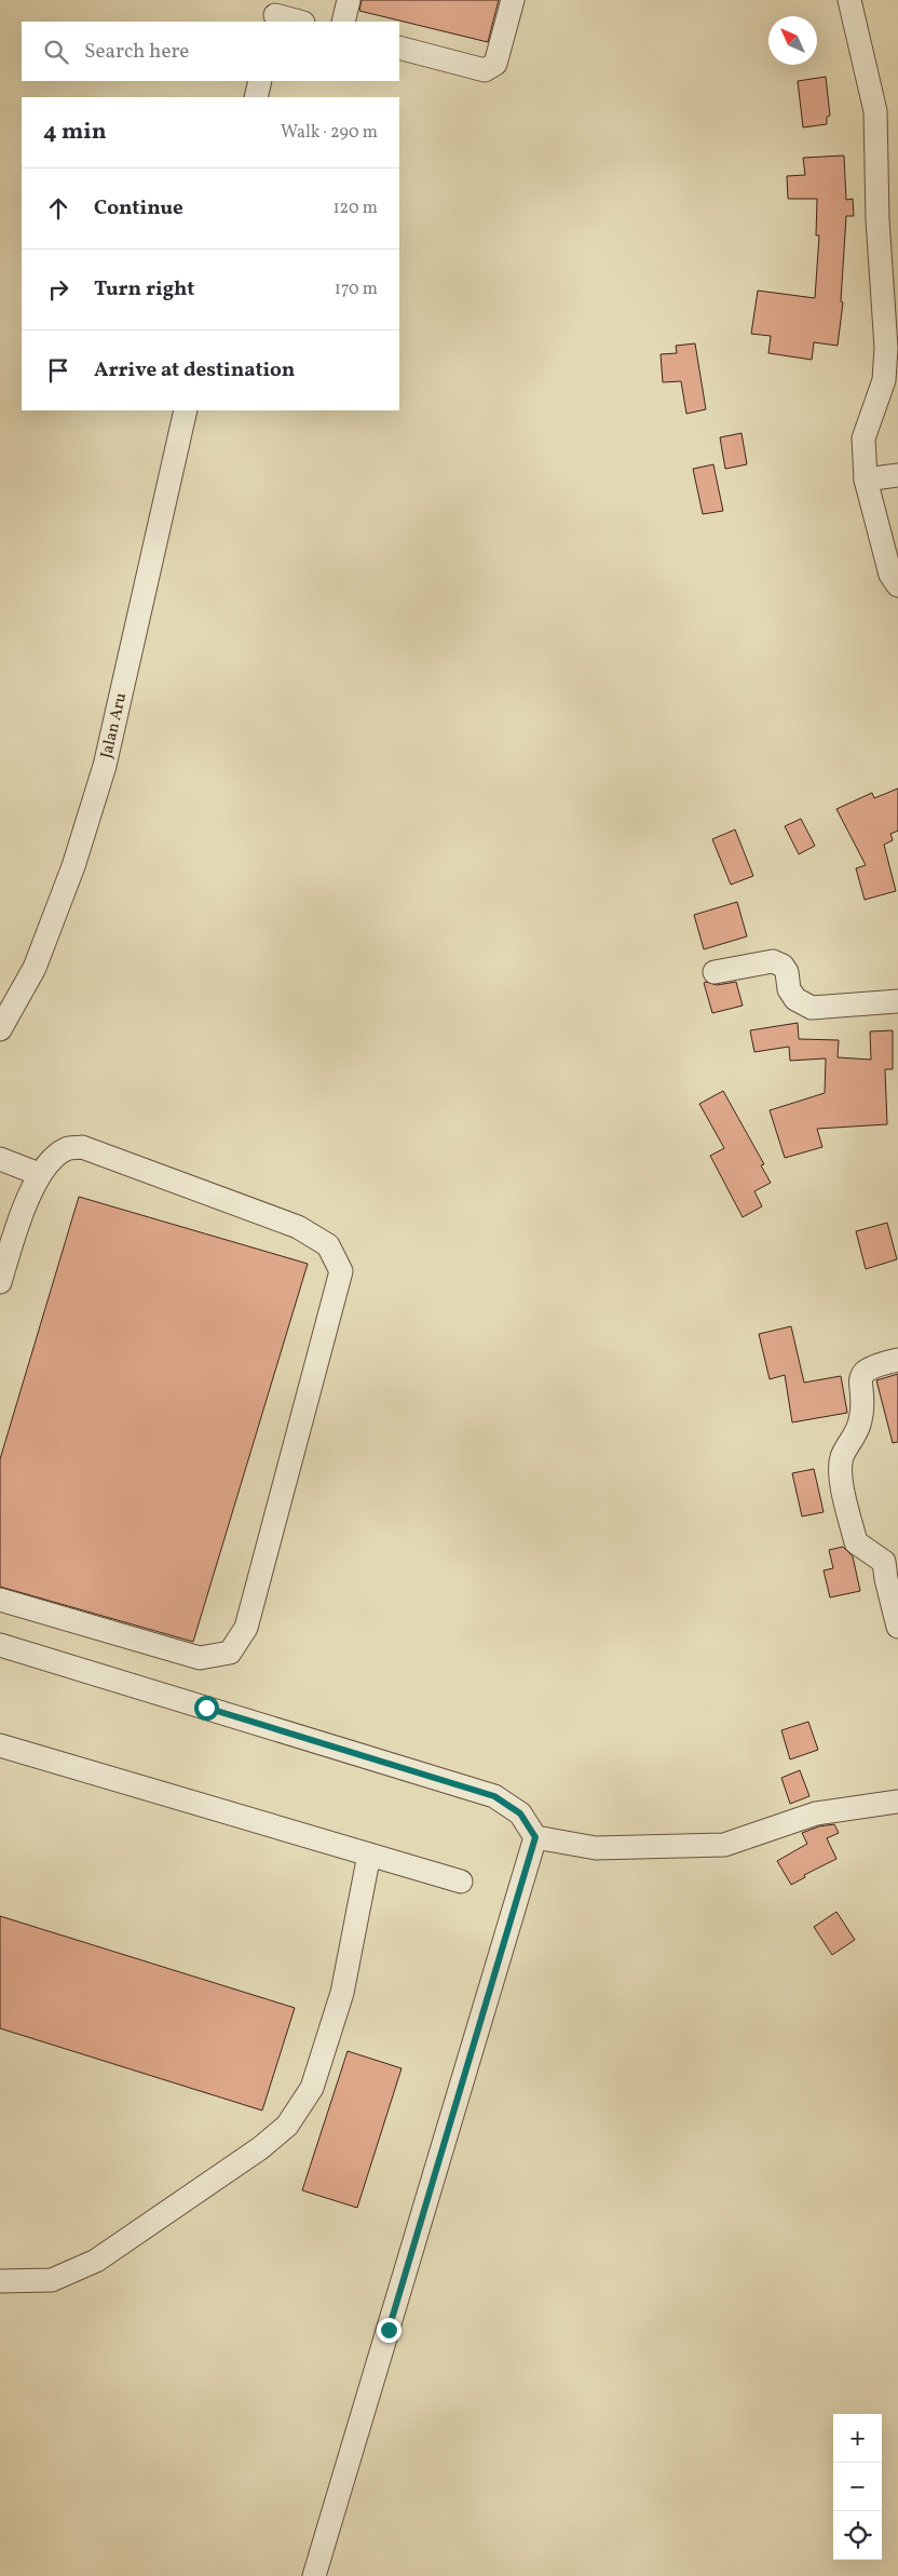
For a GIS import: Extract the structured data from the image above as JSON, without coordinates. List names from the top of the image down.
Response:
{
  "streets": {
    "street": ["Jalan Aru"]
  },
  "north": "top left",
  "page": {
    "search": "Search here",
    "heading": ["4 min", "Walk · 290 m"],
    "list": [
      ["Continue", "120 m"],
      ["Turn right", "170 m"],
      "Arrive at destination"
    ],
    "map_buttons": ["+", "−"]
  }
}
